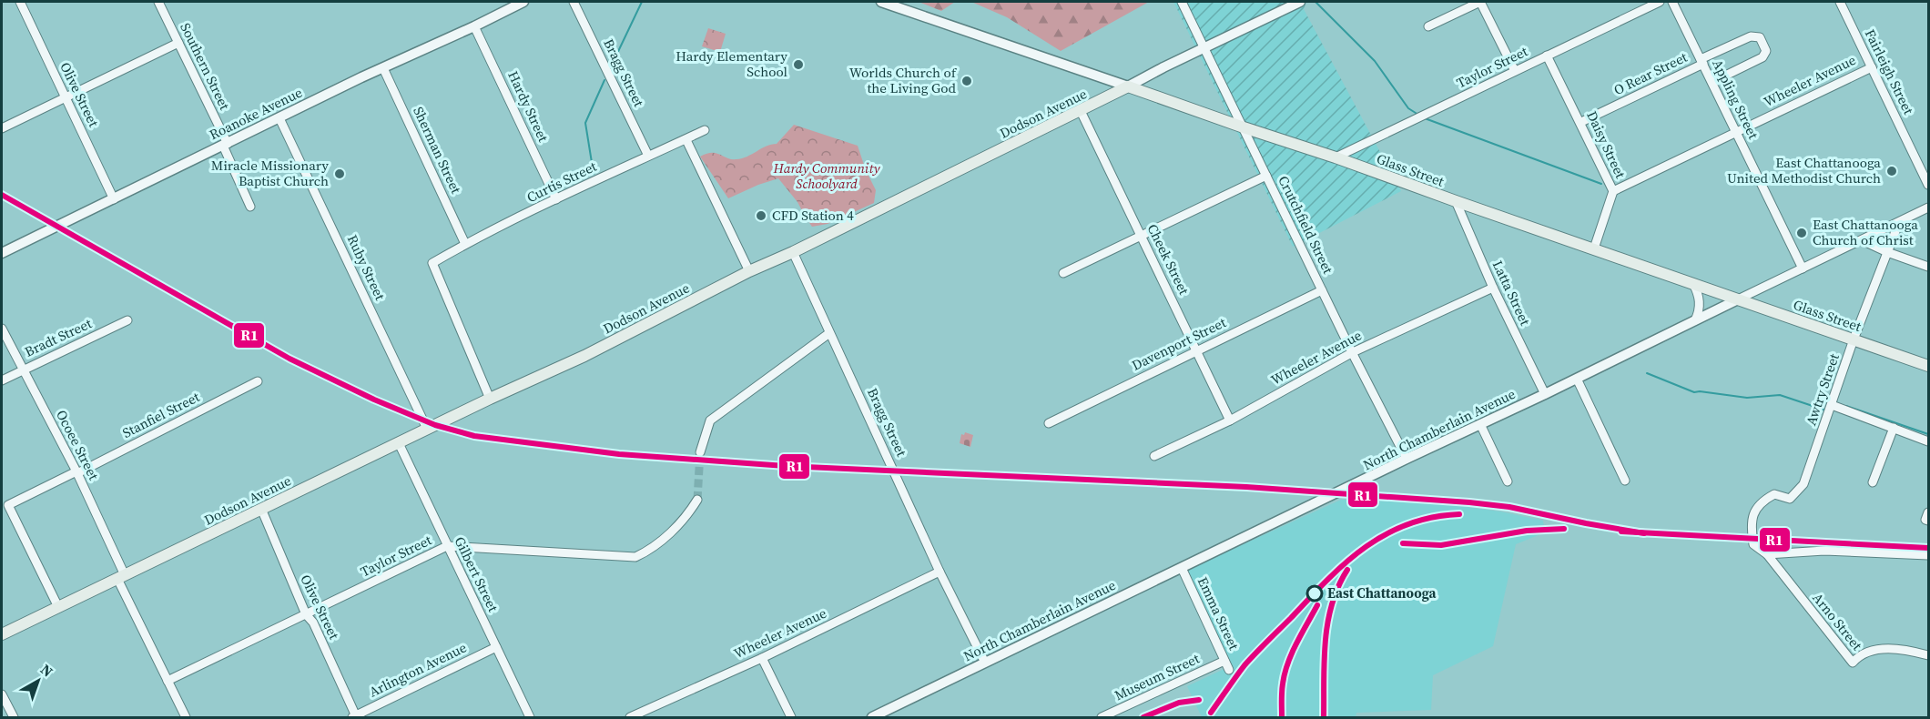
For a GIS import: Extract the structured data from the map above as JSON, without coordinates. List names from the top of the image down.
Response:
{
  "streets": {
    "main road": ["Dodson Avenue", "Glass Street"],
    "street": [
      "Southern Street",
      "Taylor Street",
      "Fairleigh Street",
      "Bragg Street",
      "O Rear Street",
      "Wheeler Avenue",
      "Olive Street",
      "Appling Street",
      "Hardy Street",
      "Roanoke Avenue",
      "Daisy Street",
      "Sherman Street",
      "Curtis Street",
      "Crutchfield Street",
      "Cheek Street",
      "Ruby Street",
      "Latta Street",
      "Bradt Street",
      "Davenport Street",
      "Awtry Street",
      "Stanfiel Street",
      "North Chamberlain Avenue",
      "Ocoee Street",
      "Gilbert Street",
      "Emma Street",
      "Arno Street",
      "Arlington Avenue",
      "Museum Street"
    ]
  },
  "crossings": [
    ["Southern Street", "Roanoke Avenue"],
    ["Taylor Street", "Olive Street"],
    ["Taylor Street", "Daisy Street"],
    ["Taylor Street", "Glass Street"],
    ["Taylor Street", "Ocoee Street"],
    ["Taylor Street", "Gilbert Street"],
    ["Fairleigh Street", "Wheeler Avenue"],
    ["Bragg Street", "Wheeler Avenue"],
    ["Bragg Street", "Dodson Avenue"],
    ["Bragg Street", "Curtis Street"],
    ["Bragg Street", "North Chamberlain Avenue"],
    ["O Rear Street", "Appling Street"],
    ["O Rear Street", "Daisy Street"],
    ["Wheeler Avenue", "Appling Street"],
    ["Wheeler Avenue", "Daisy Street"],
    ["Wheeler Avenue", "Crutchfield Street"],
    ["Wheeler Avenue", "Cheek Street"],
    ["Wheeler Avenue", "Latta Street"],
    ["Olive Street", "Roanoke Avenue"],
    ["Olive Street", "Dodson Avenue"],
    ["Olive Street", "Arlington Avenue"],
    ["Appling Street", "North Chamberlain Avenue"],
    ["Hardy Street", "Roanoke Avenue"],
    ["Hardy Street", "Curtis Street"],
    ["Roanoke Avenue", "Sherman Street"],
    ["Roanoke Avenue", "Ruby Street"],
    ["Dodson Avenue", "Glass Street"],
    ["Dodson Avenue", "Curtis Street"],
    ["Dodson Avenue", "Crutchfield Street"],
    ["Dodson Avenue", "Cheek Street"],
    ["Dodson Avenue", "Ruby Street"],
    ["Dodson Avenue", "Stanfiel Street"],
    ["Dodson Avenue", "Ocoee Street"],
    ["Dodson Avenue", "Gilbert Street"],
    ["Daisy Street", "Glass Street"],
    ["Sherman Street", "Curtis Street"],
    ["Glass Street", "Crutchfield Street"],
    ["Glass Street", "Latta Street"],
    ["Glass Street", "Awtry Street"],
    ["Glass Street", "North Chamberlain Avenue"],
    ["Crutchfield Street", "Davenport Street"],
    ["Crutchfield Street", "North Chamberlain Avenue"],
    ["Cheek Street", "Davenport Street"],
    ["Latta Street", "North Chamberlain Avenue"],
    ["Bradt Street", "Ocoee Street"],
    ["Awtry Street", "North Chamberlain Avenue"],
    ["Awtry Street", "Arno Street"],
    ["Stanfiel Street", "Ocoee Street"],
    ["North Chamberlain Avenue", "Emma Street"],
    ["Gilbert Street", "Arlington Avenue"],
    ["Emma Street", "Museum Street"]
  ],
  "parks": ["Hardy Community Schoolyard"],
  "places": [
    "Hardy Elementary School",
    "Worlds Church of the Living God",
    "East Chattanooga United Methodist Church",
    "Miracle Missionary Baptist Church",
    "CFD Station 4",
    "East Chattanooga Church of Christ",
    "East Chattanooga"
  ],
  "lines": ["transit line R1"],
  "north": "top right"
}
